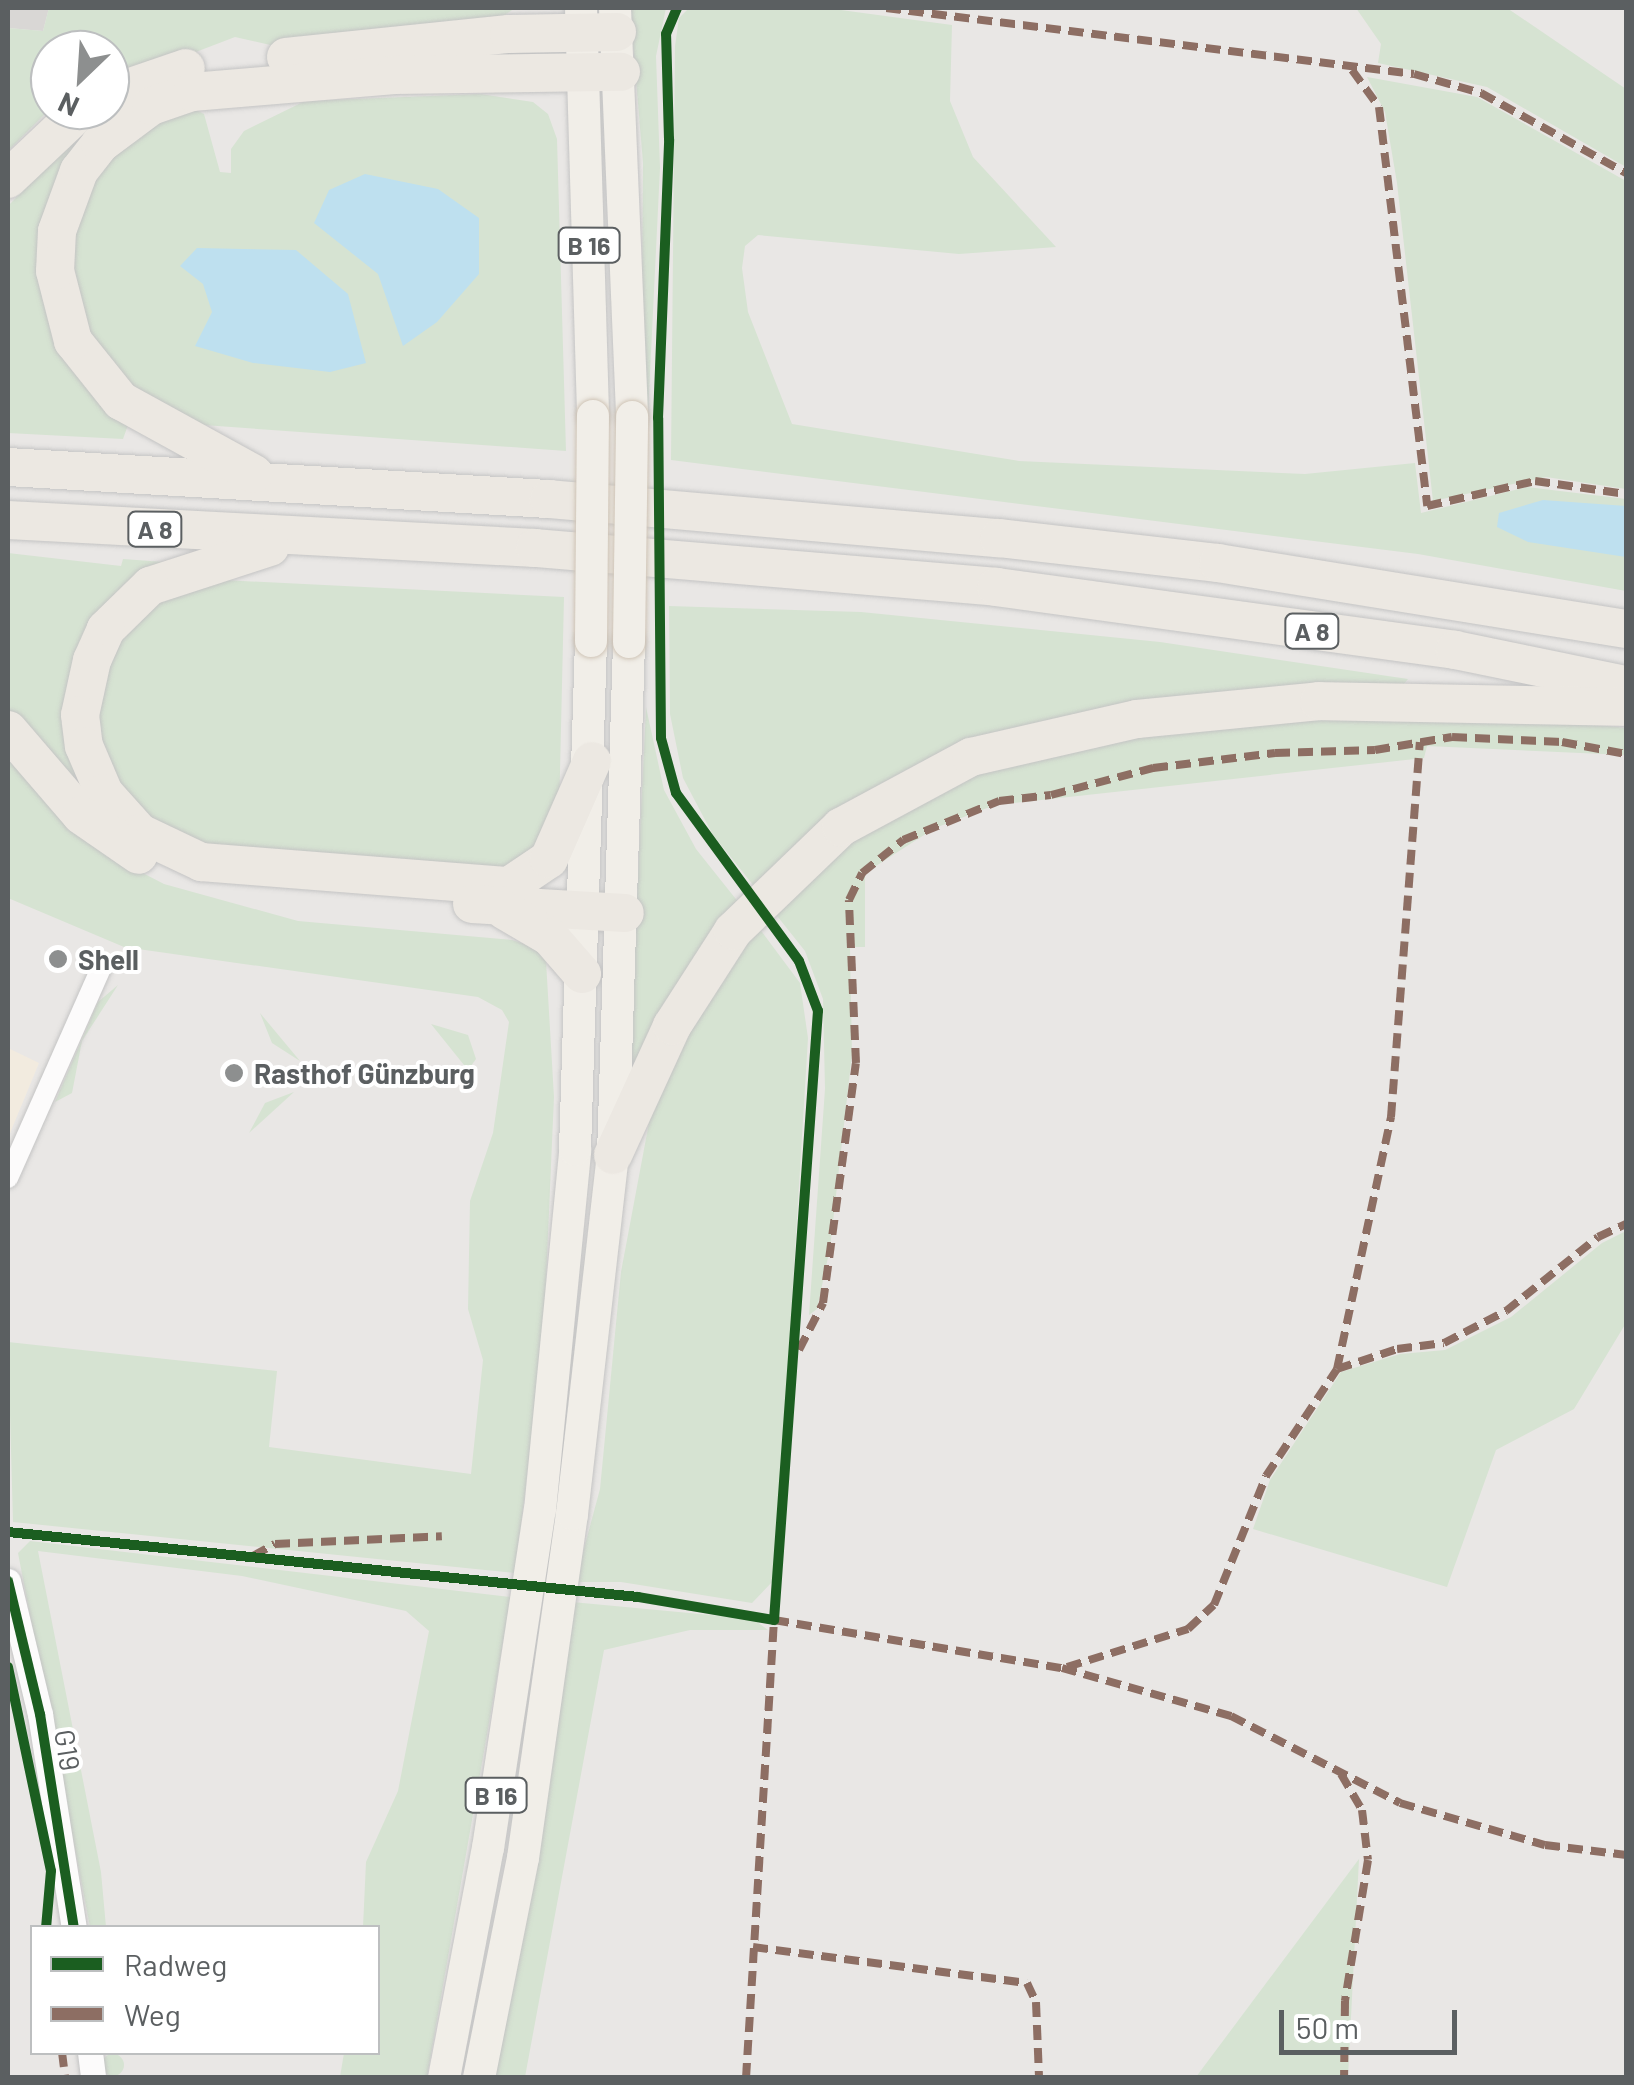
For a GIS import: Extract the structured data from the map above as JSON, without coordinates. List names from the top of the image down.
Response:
{
  "streets": {
    "highway": ["A 8"],
    "main road": ["B 16"],
    "street": ["G19"]
  },
  "places": ["Shell", "Rasthof Günzburg"],
  "legend": ["Radweg", "Weg"],
  "scale_bar": "50 m",
  "north": "bottom left"
}
